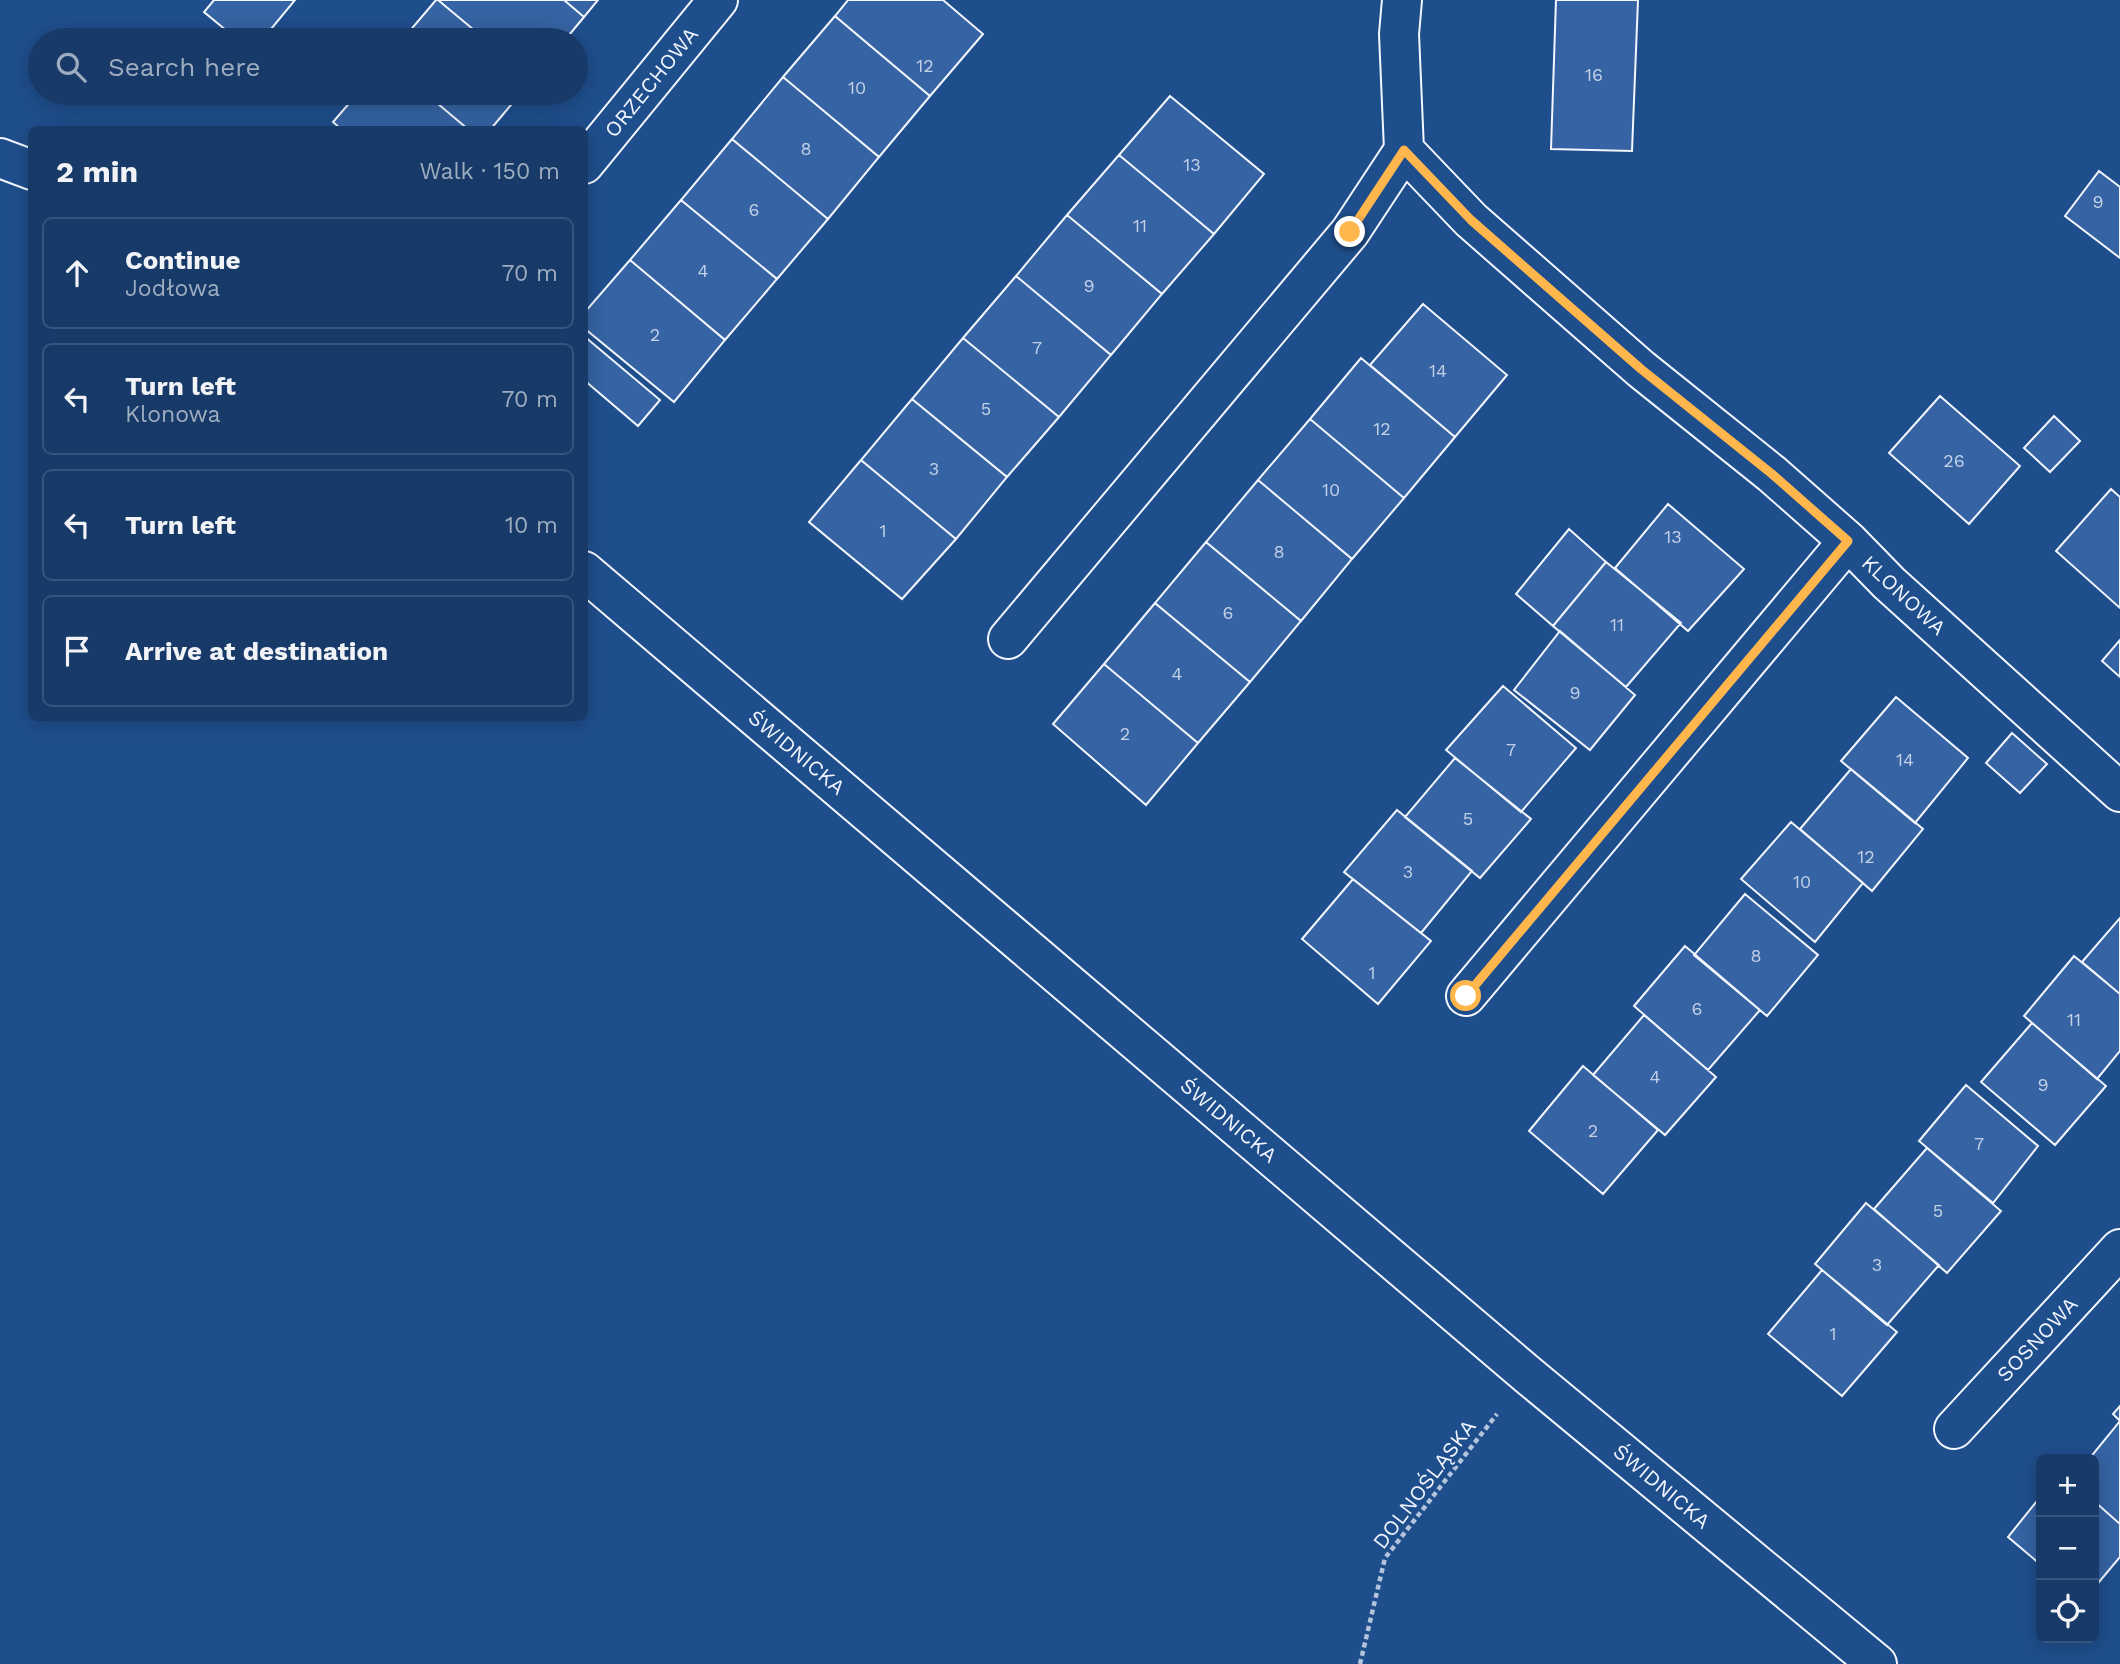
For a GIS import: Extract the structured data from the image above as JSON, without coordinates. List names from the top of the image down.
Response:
{
  "streets": {
    "street": [
      "ORZECHOWA",
      "KLONOWA",
      "ŚWIDNICKA",
      "SOSNOWA"
    ],
    "path": ["DOLNOŚLĄSKA"]
  },
  "crossings": [
    ["ŚWIDNICKA", "DOLNOŚLĄSKA"]
  ],
  "house_numbers": [
    "12",
    "16",
    "10",
    "8",
    "13",
    "9",
    "6",
    "11",
    "4",
    "9",
    "2",
    "7",
    "14",
    "5",
    "12",
    "26",
    "3",
    "10",
    "1",
    "13",
    "8",
    "6",
    "11",
    "4",
    "9",
    "2",
    "7",
    "14",
    "5",
    "12",
    "3",
    "10",
    "8",
    "1",
    "6",
    "11",
    "4",
    "9",
    "2",
    "7",
    "5",
    "3",
    "1"
  ],
  "page": {
    "search": "Search here",
    "heading": ["2 min", "Walk · 150 m"],
    "list": [
      ["Continue", "Jodłowa", "70 m"],
      ["Turn left", "Klonowa", "70 m"],
      ["Turn left", "10 m"],
      "Arrive at destination"
    ],
    "map_buttons": ["+", "−"]
  }
}
